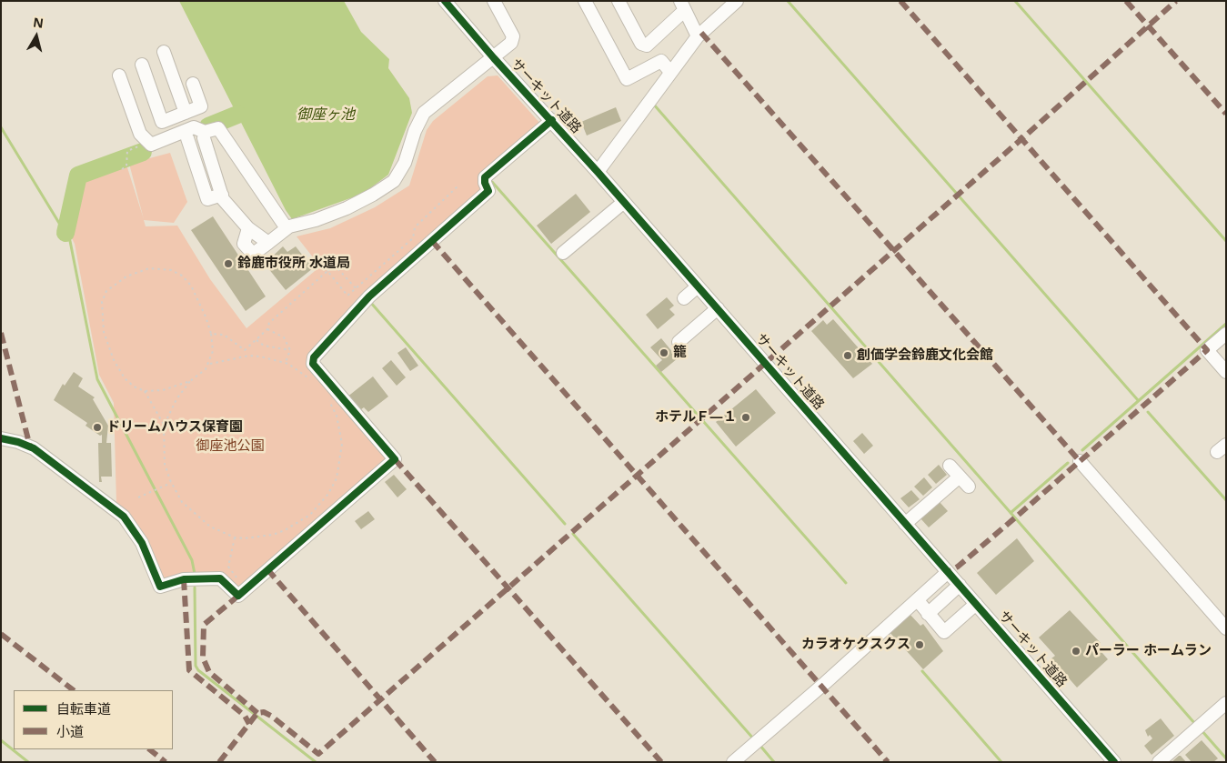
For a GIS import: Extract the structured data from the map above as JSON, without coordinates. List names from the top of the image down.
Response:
{
  "streets": {
    "street": ["サーキット道路"]
  },
  "water": ["御座ヶ池"],
  "parks": ["御座池公園"],
  "places": [
    "鈴鹿市役所 水道局",
    "籠",
    "創価学会鈴鹿文化会館",
    "ホテルＦ―１",
    "ドリームハウス保育園",
    "カラオケクスクス",
    "パーラー ホームラン"
  ],
  "legend": ["自転車道", "小道"],
  "north": "top"
}
